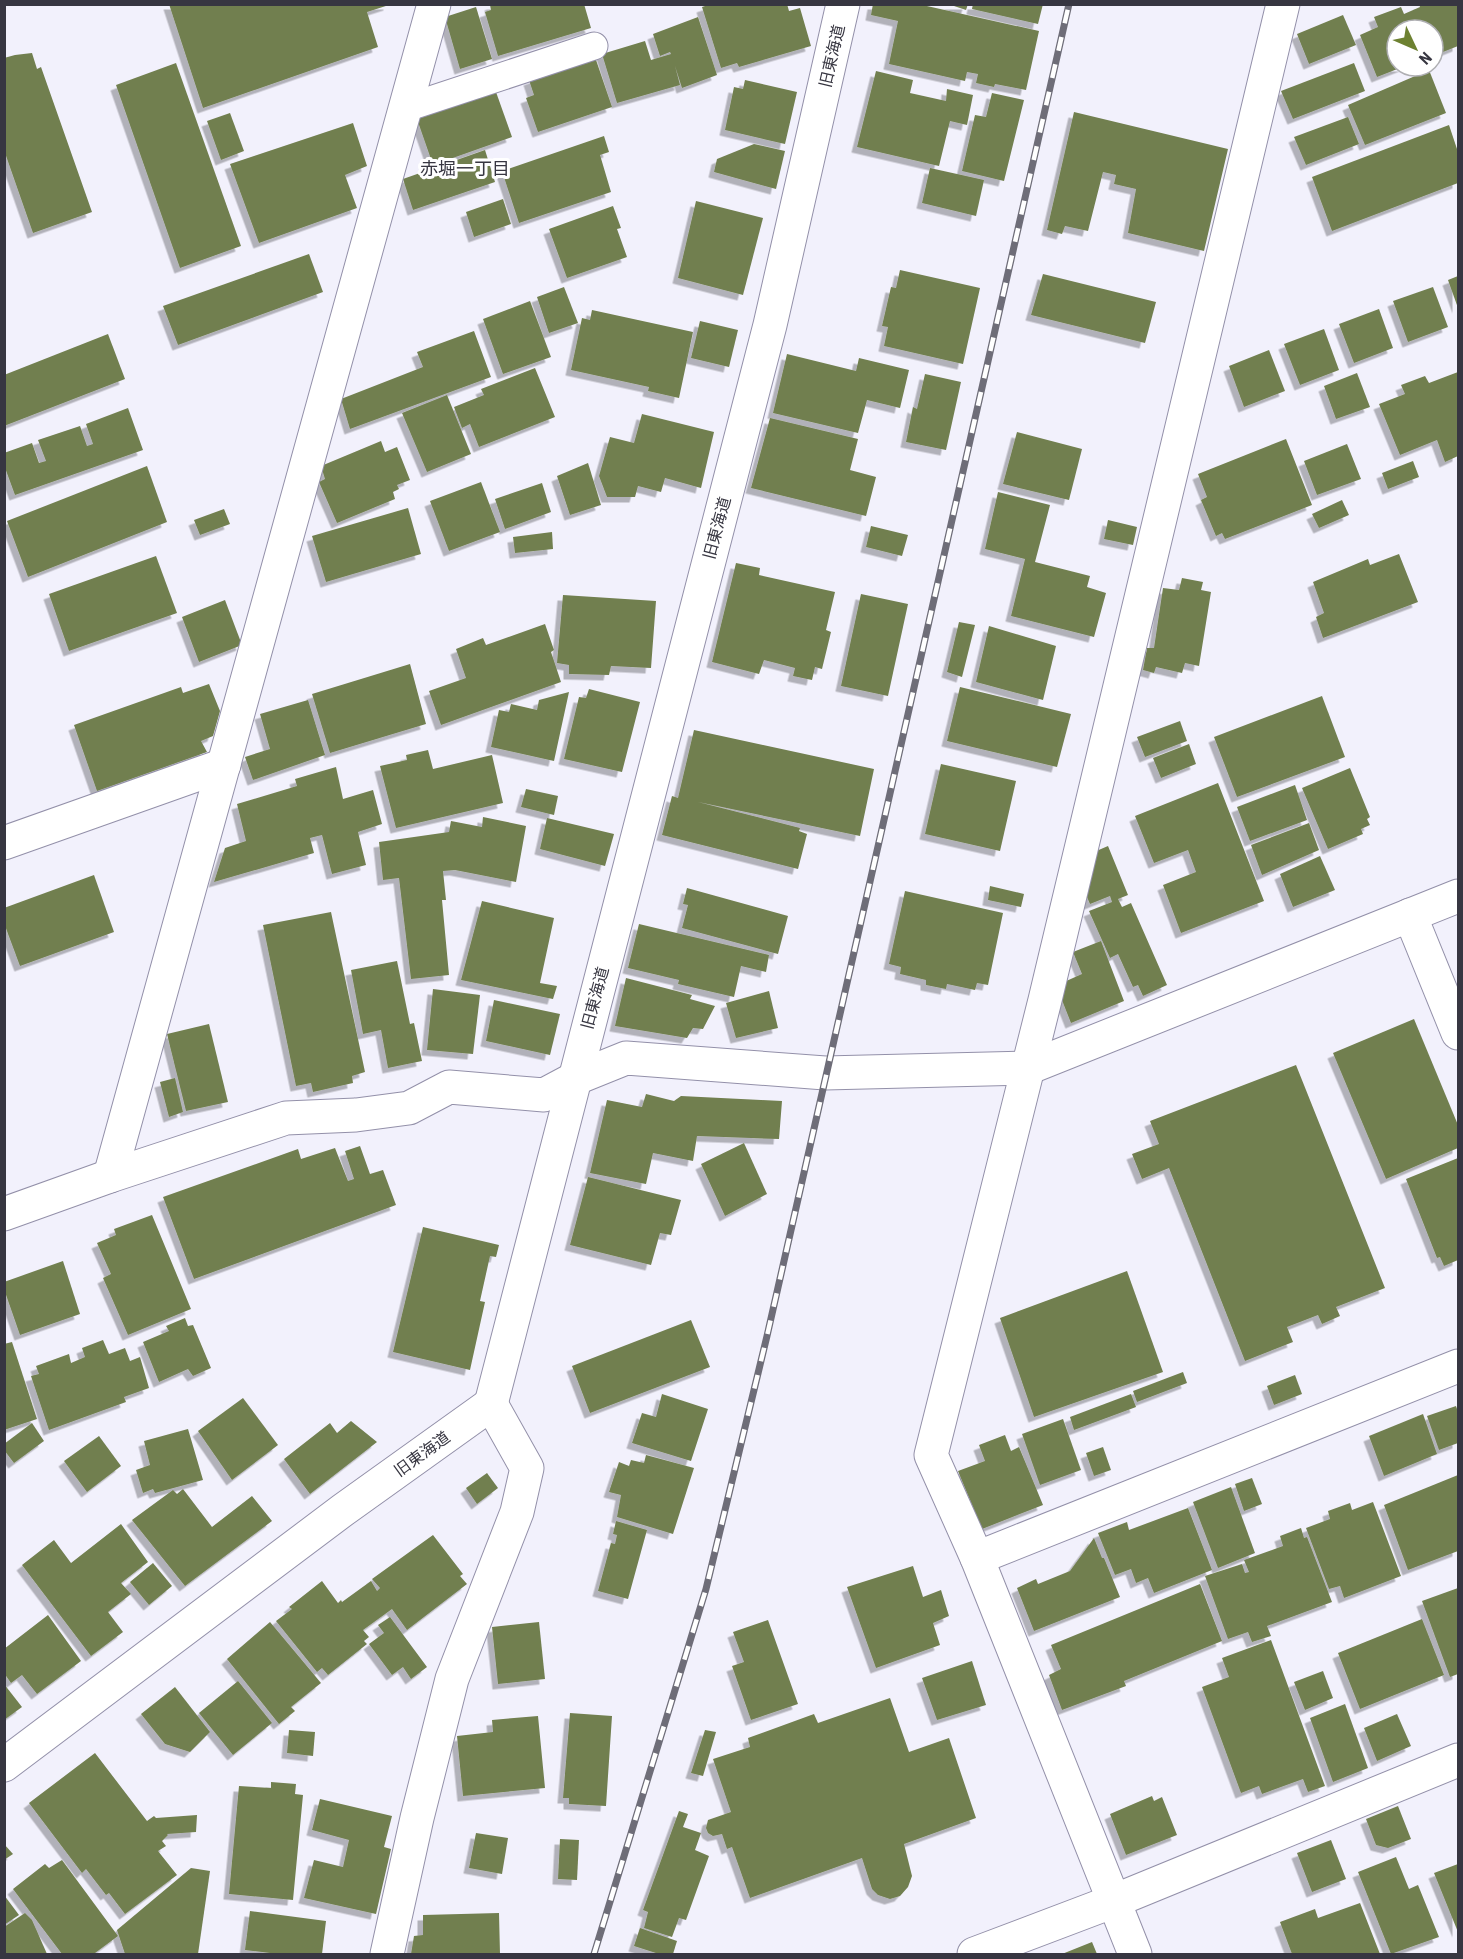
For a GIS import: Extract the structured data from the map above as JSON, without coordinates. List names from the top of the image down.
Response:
{
  "streets": {
    "street": ["旧東海道"]
  },
  "districts": ["赤堀一丁目"],
  "north": "bottom right"
}
